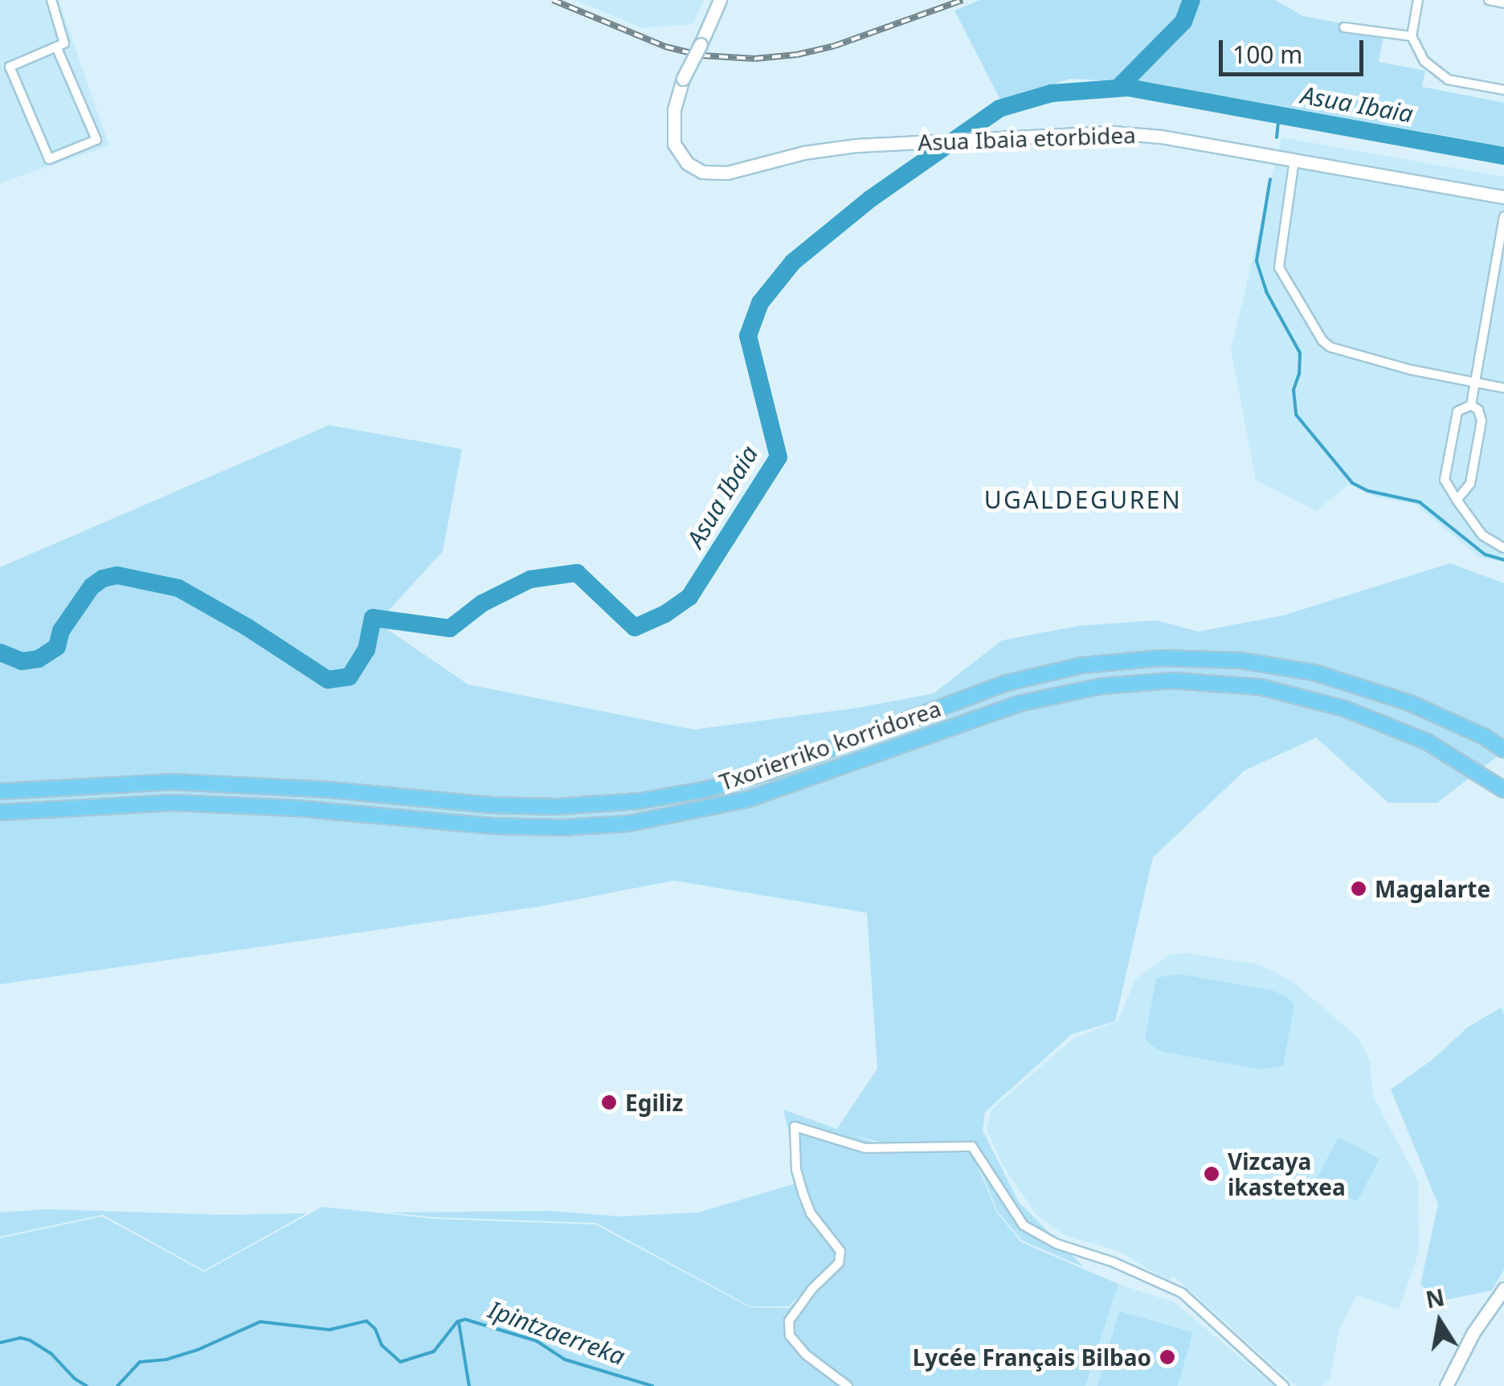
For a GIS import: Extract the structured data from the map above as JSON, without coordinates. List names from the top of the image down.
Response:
{
  "streets": {
    "highway": ["Txorierriko korridorea"],
    "street": ["Asua Ibaia etorbidea"]
  },
  "districts": ["UGALDEGUREN"],
  "water": ["Asua Ibaia", "Ipintzaerreka"],
  "places": [
    "Magalarte",
    "Egiliz",
    "Vizcaya ikastetxea",
    "Lycée Français Bilbao"
  ],
  "scale_bar": "100 m",
  "north": "top"
}
